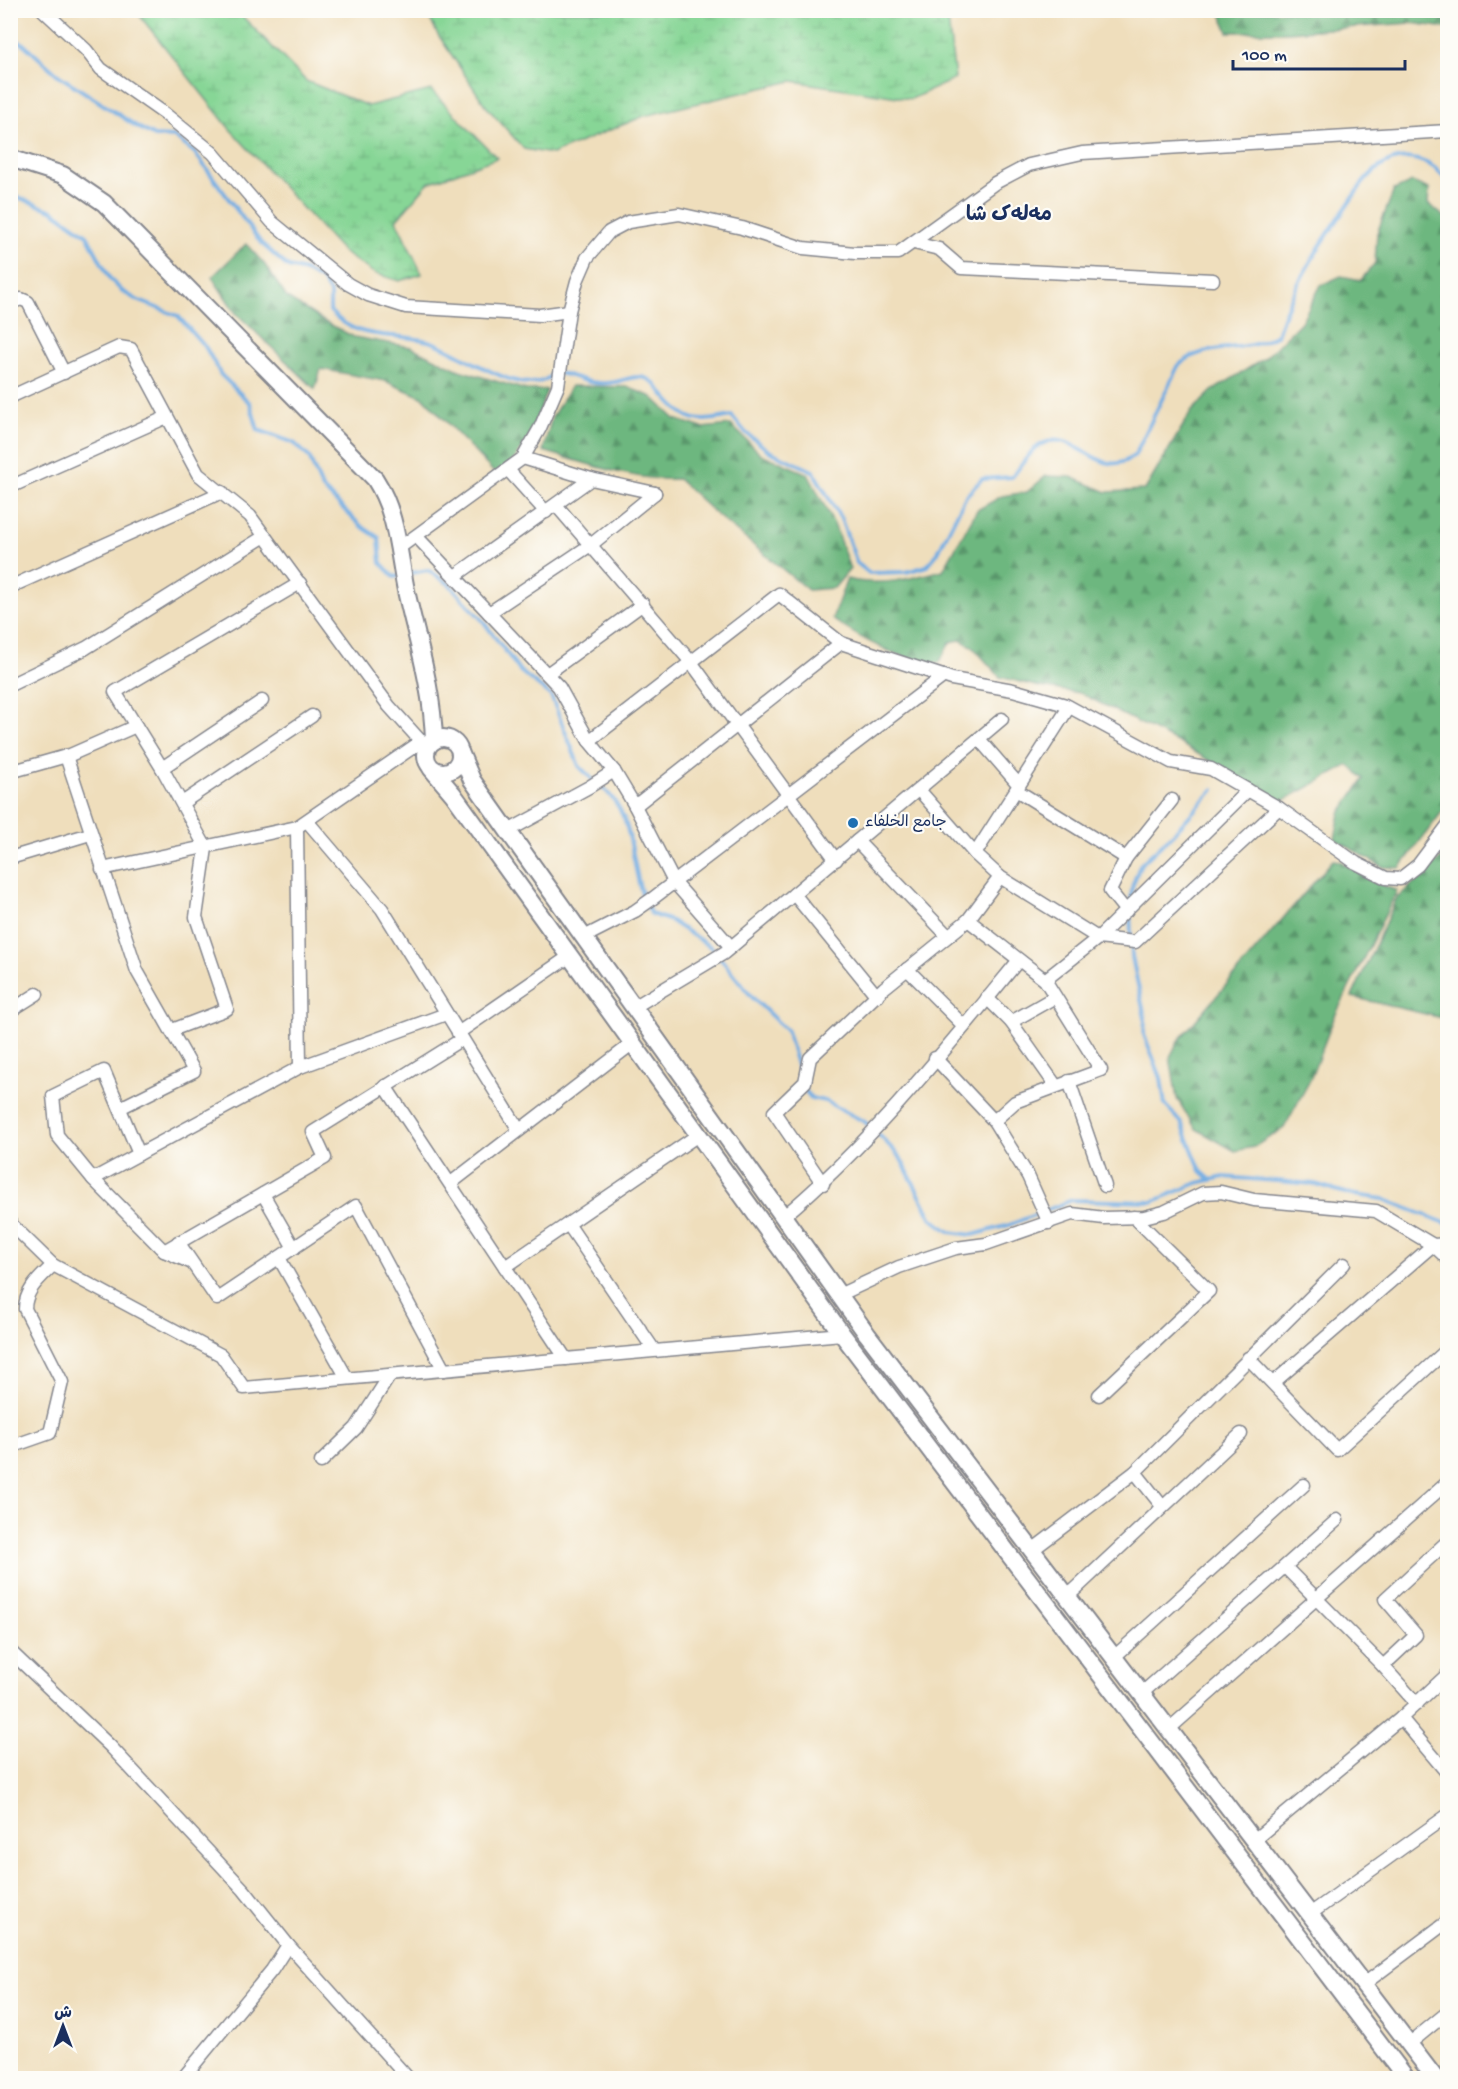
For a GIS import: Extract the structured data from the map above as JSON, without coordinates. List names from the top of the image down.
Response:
{
  "districts": ["مەلەک شا"],
  "places": ["جامع الخلفاء"],
  "scale_bar": "100 m",
  "north": "top"
}
